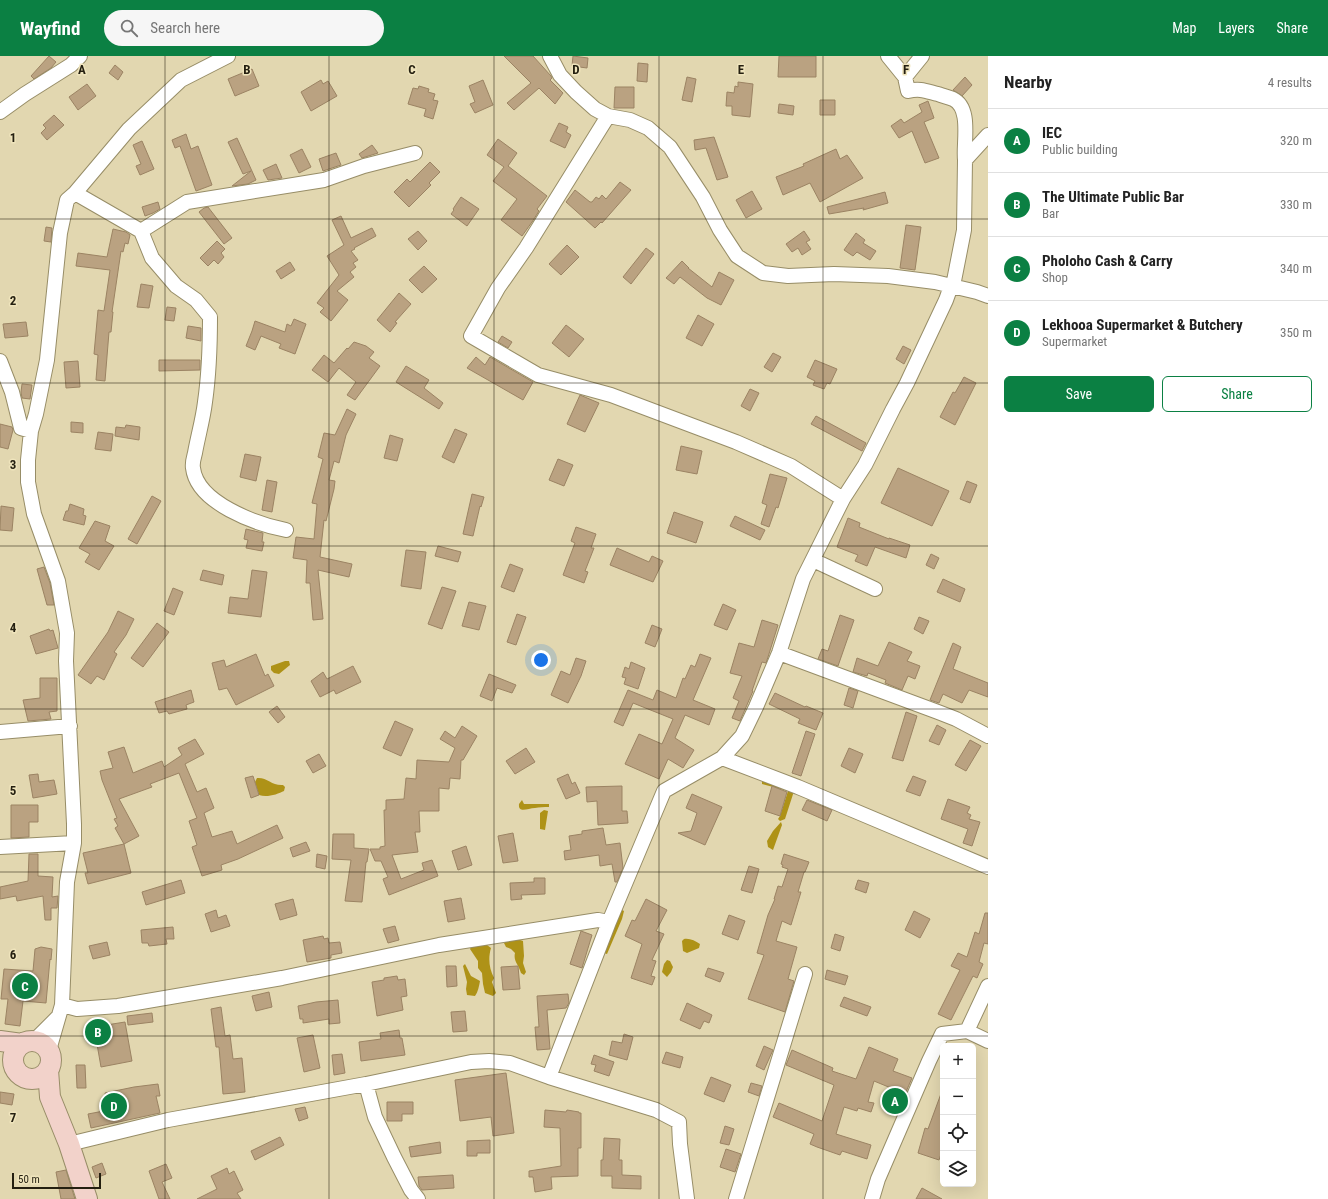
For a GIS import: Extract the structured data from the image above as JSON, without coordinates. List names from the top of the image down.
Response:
{
  "scale_bar": "50 m",
  "page": {
    "header": "Wayfind",
    "search": "Search here",
    "nav": ["Map", "Layers", "Share"],
    "heading": ["Nearby", "4 results"],
    "list": [
      {
        "mark": "A",
        "name": "IEC",
        "note": "Public building",
        "value": "320 m"
      },
      {
        "mark": "B",
        "name": "The Ultimate Public Bar",
        "note": "Bar",
        "value": "330 m"
      },
      {
        "mark": "C",
        "name": "Pholoho Cash & Carry",
        "note": "Shop",
        "value": "340 m"
      },
      {
        "mark": "D",
        "name": "Lekhooa Supermarket & Butchery",
        "note": "Supermarket",
        "value": "350 m"
      }
    ],
    "buttons": ["Save", "Share"],
    "pins": [
      "C",
      "B",
      "A",
      "D"
    ],
    "map_buttons": ["+", "−"],
    "scale": "50 m"
  },
  "grid": {
    "columns": [
      "A",
      "B",
      "C",
      "D",
      "E",
      "F"
    ],
    "rows": [
      "1",
      "2",
      "3",
      "4",
      "5",
      "6",
      "7"
    ]
  }
}
